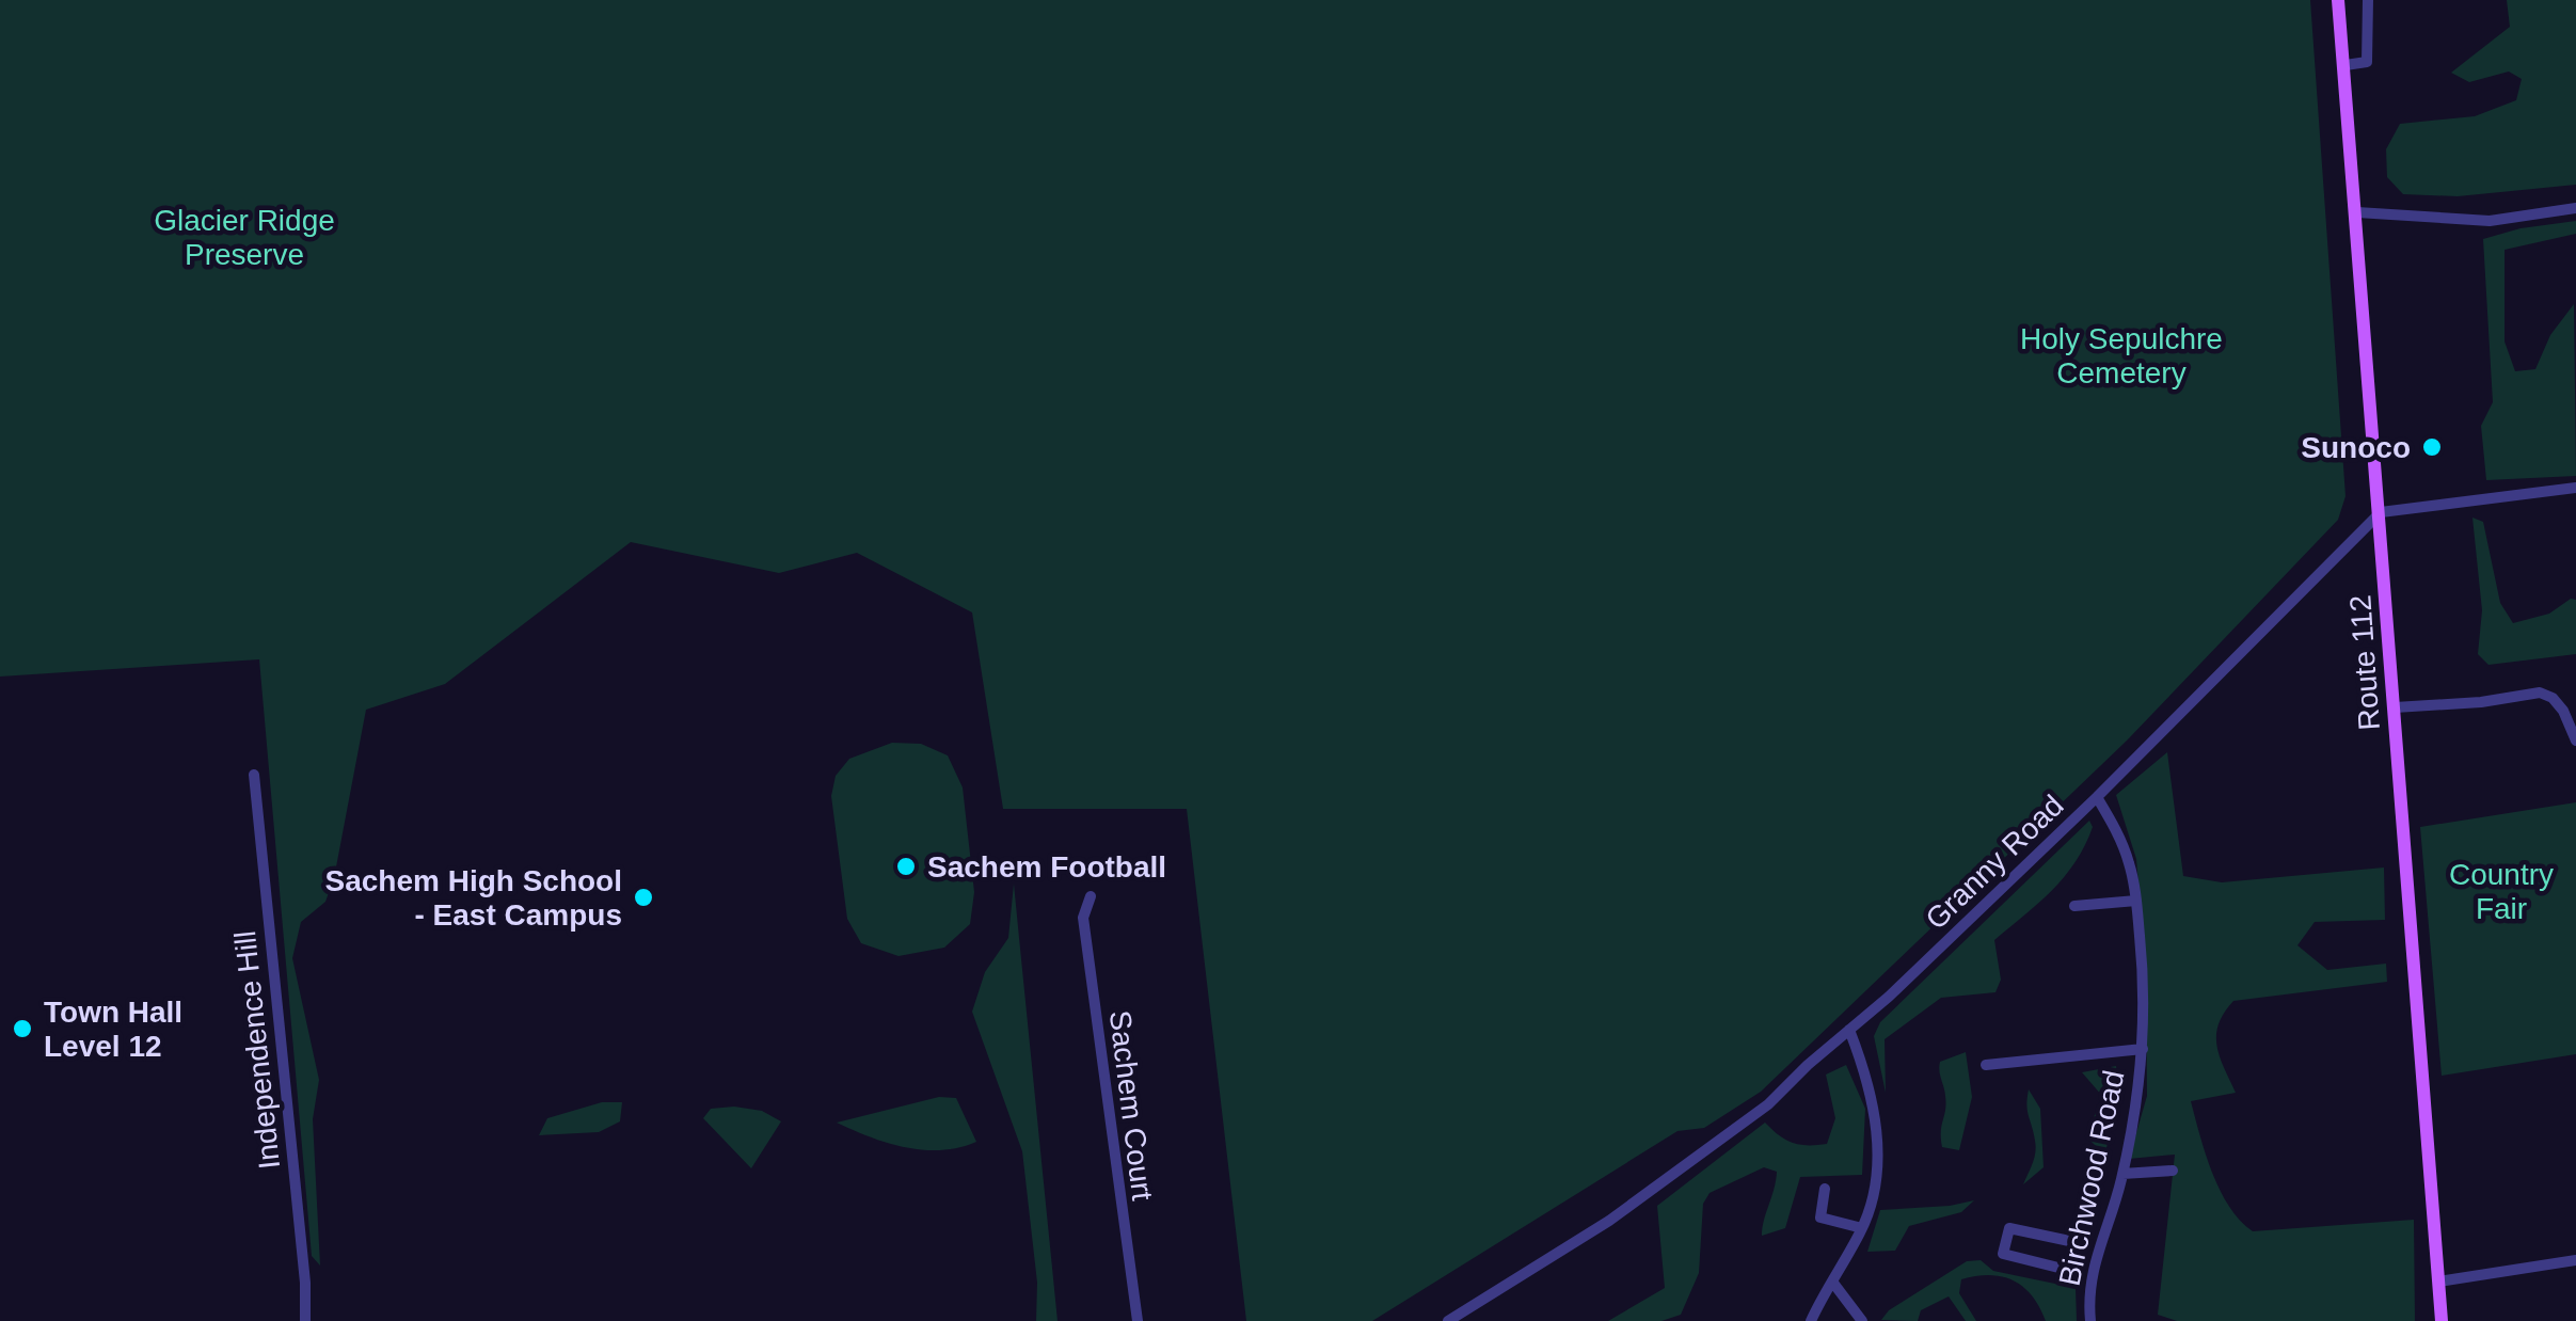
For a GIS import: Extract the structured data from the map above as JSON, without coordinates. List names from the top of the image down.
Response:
{
  "streets": {
    "main road": ["Route 112"],
    "street": [
      "Granny Road",
      "Independence Hill",
      "Sachem Court",
      "Birchwood Road"
    ]
  },
  "crossings": [
    ["Route 112", "Granny Road"],
    ["Granny Road", "Birchwood Road"]
  ],
  "parks": ["Glacier Ridge Preserve", "Holy Sepulchre Cemetery", "Country Fair"],
  "places": [
    "Sunoco",
    "Sachem Football",
    "Sachem High School - East Campus",
    "Town Hall Level 12"
  ]
}
